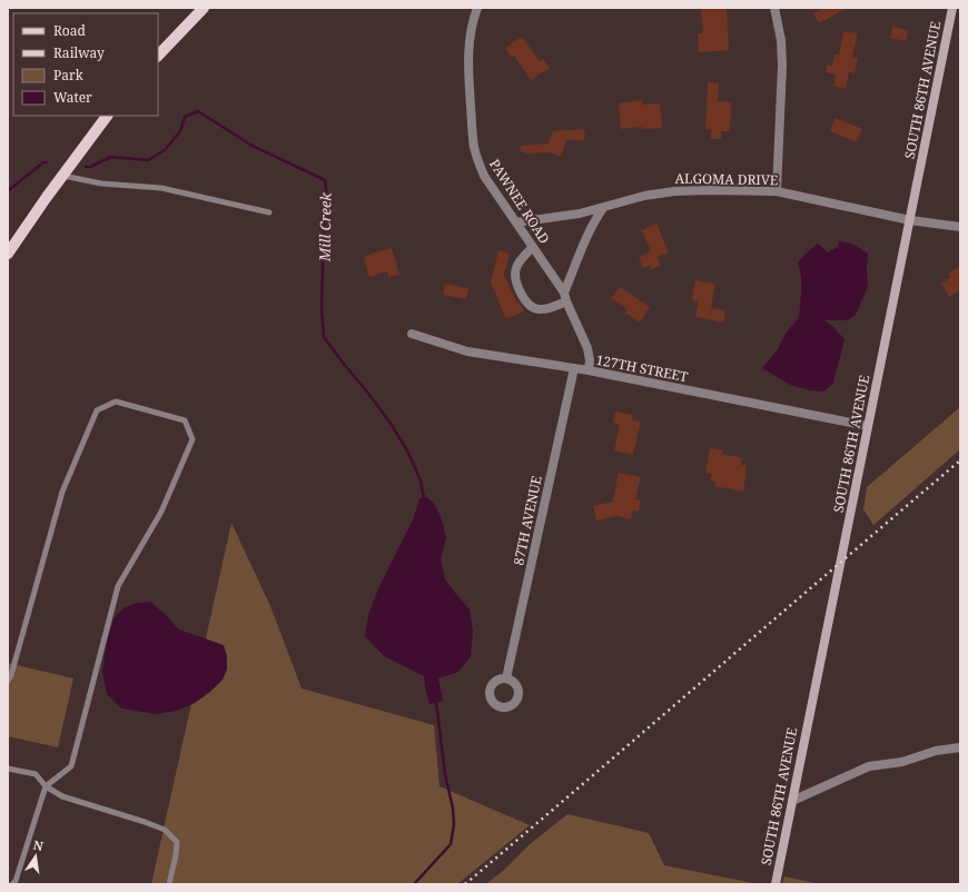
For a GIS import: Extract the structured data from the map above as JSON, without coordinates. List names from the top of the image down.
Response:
{
  "streets": {
    "street": [
      "SOUTH 86TH AVENUE",
      "ALGOMA DRIVE",
      "PAWNEE ROAD",
      "127TH STREET",
      "87TH AVENUE"
    ]
  },
  "crossings": [
    ["SOUTH 86TH AVENUE", "ALGOMA DRIVE"],
    ["SOUTH 86TH AVENUE", "127TH STREET"],
    ["ALGOMA DRIVE", "PAWNEE ROAD"],
    ["PAWNEE ROAD", "127TH STREET"],
    ["127TH STREET", "87TH AVENUE"]
  ],
  "water": ["Mill Creek"],
  "legend": [
    "Road",
    "Railway",
    "Park",
    "Water"
  ],
  "north": "top"
}
